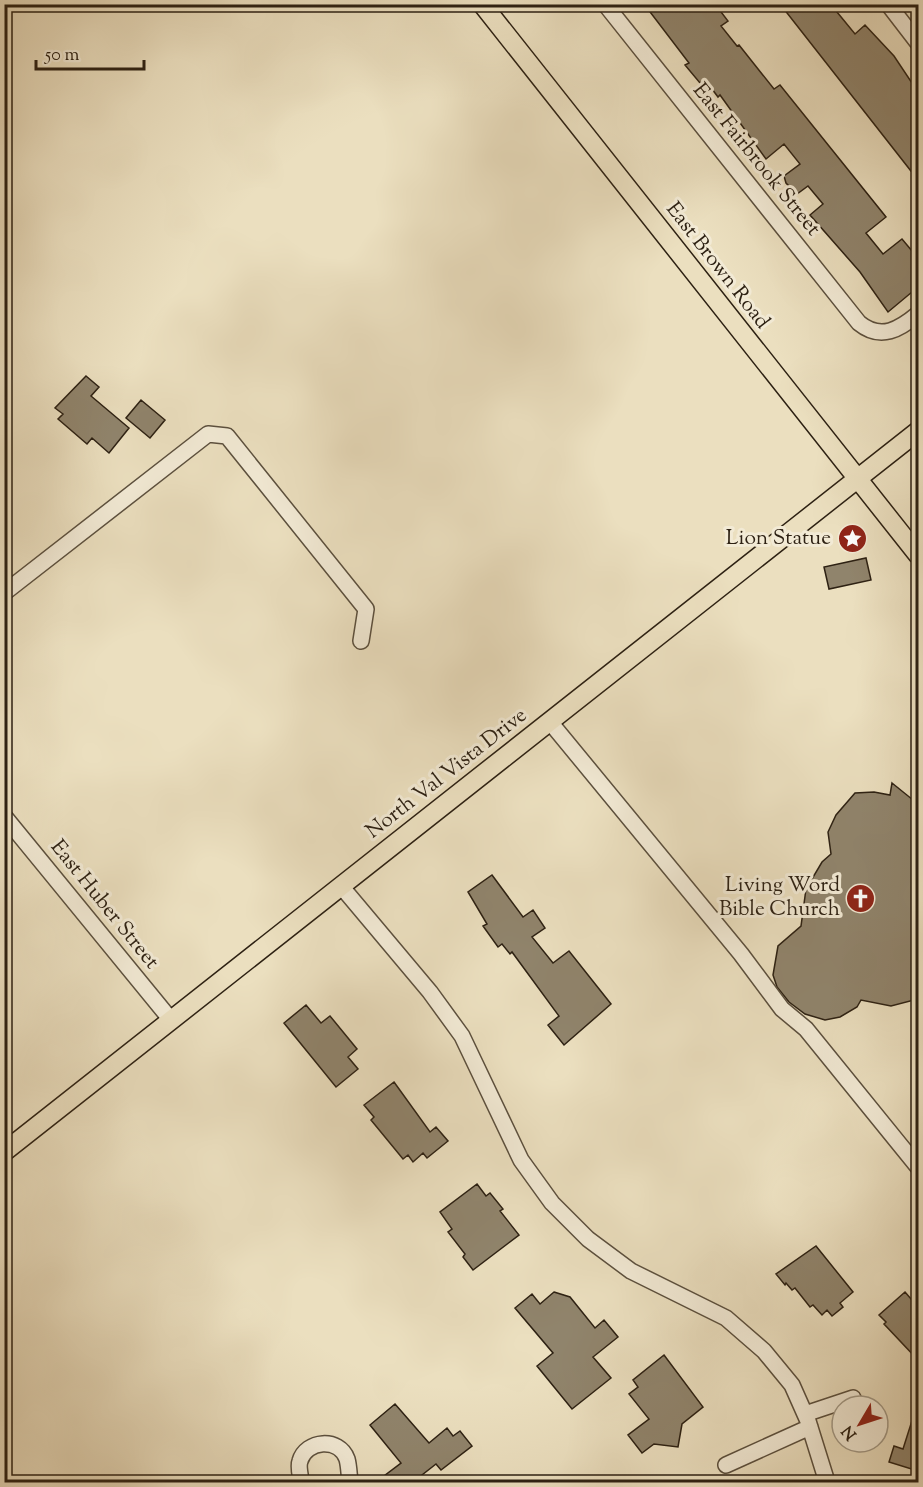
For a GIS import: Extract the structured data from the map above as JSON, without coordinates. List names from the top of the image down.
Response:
{
  "streets": {
    "main road": ["East Brown Road", "North Val Vista Drive"],
    "street": ["East Fairbrook Street", "East Huber Street"]
  },
  "crossings": [
    ["East Brown Road", "North Val Vista Drive"],
    ["North Val Vista Drive", "East Huber Street"]
  ],
  "places": {
    "place": ["Lion Statue"],
    "church": ["Living Word Bible Church"]
  },
  "scale_bar": "50 m",
  "north": "bottom left"
}
